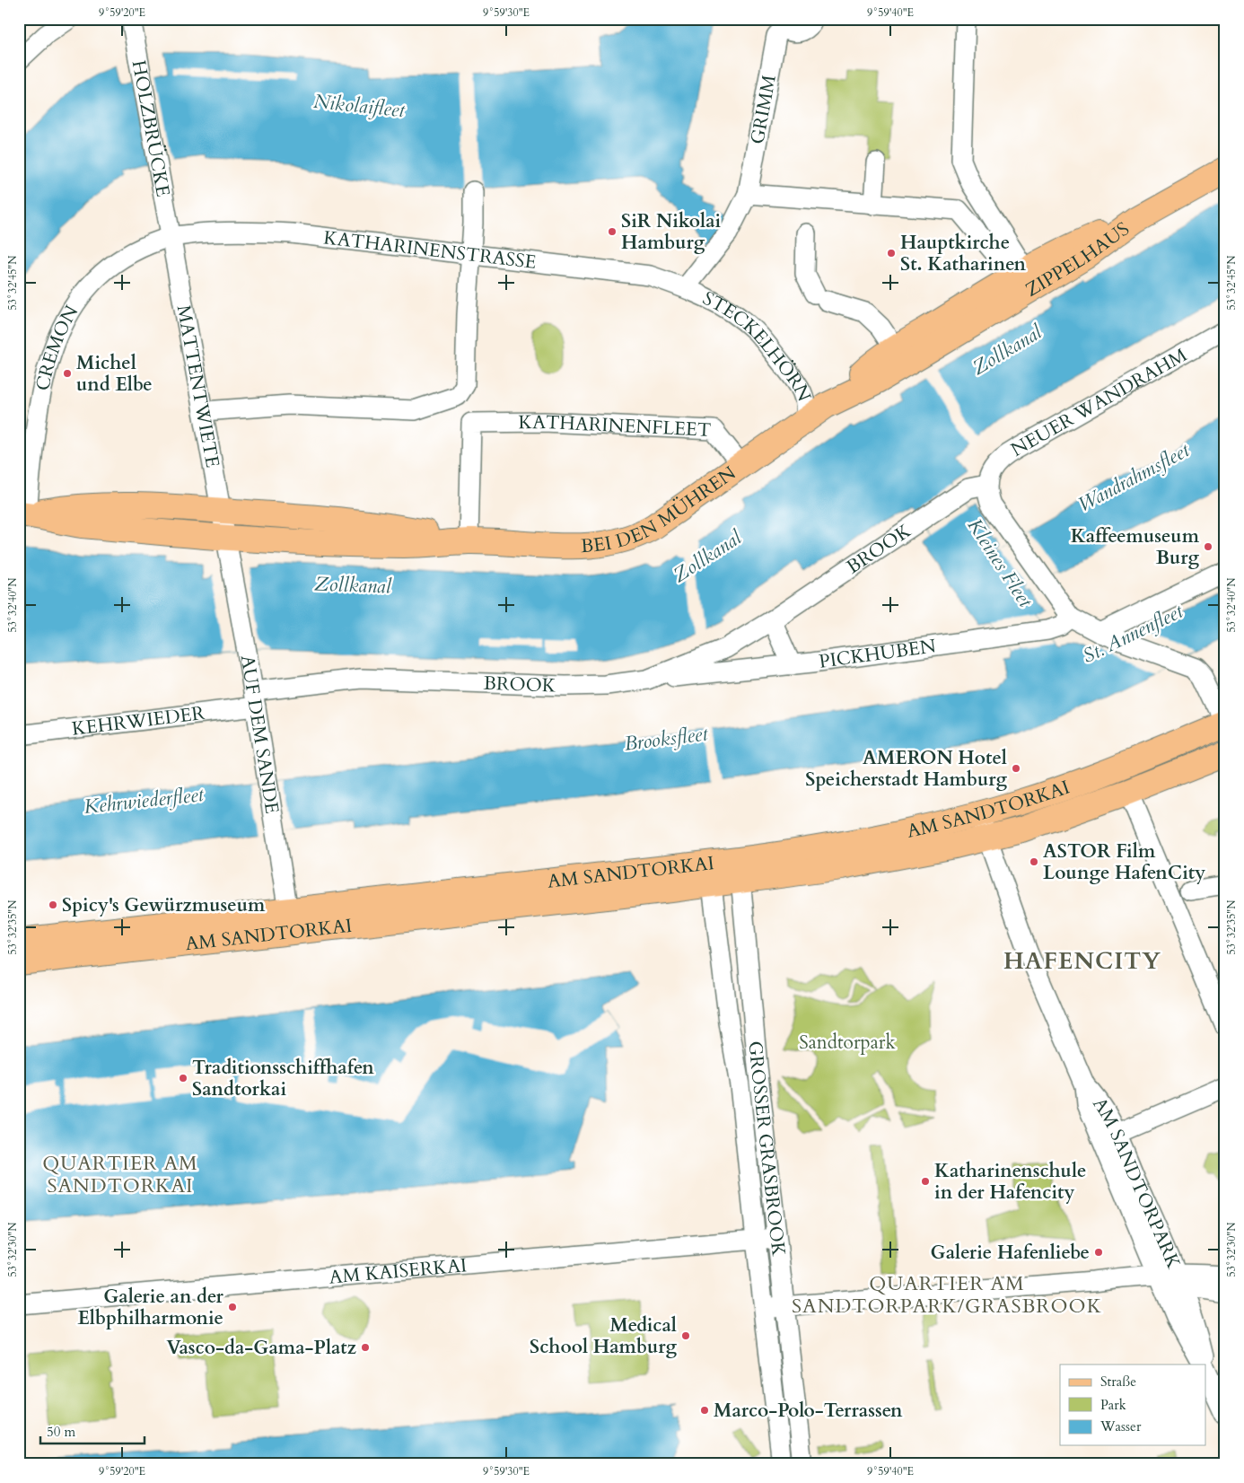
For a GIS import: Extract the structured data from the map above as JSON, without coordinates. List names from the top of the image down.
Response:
{
  "streets": {
    "main road": ["ZIPPELHAUS", "BEI DEN MÜHREN", "AM SANDTORKAI"],
    "street": [
      "GRIMM",
      "HOLZBRÜCKE",
      "KATHARINENSTRASSE",
      "CREMON",
      "STECKELHÖRN",
      "MATTENTWIETE",
      "NEUER WANDRAHM",
      "KATHARINENFLEET",
      "BROOK",
      "PICKHUBEN",
      "KEHRWIEDER",
      "AUF DEM SANDE",
      "GROSSER GRASBROOK",
      "AM SANDTORPARK",
      "AM KAISERKAI"
    ]
  },
  "crossings": [
    ["GRIMM", "KATHARINENSTRASSE"],
    ["GRIMM", "STECKELHÖRN"],
    ["HOLZBRÜCKE", "KATHARINENSTRASSE"],
    ["HOLZBRÜCKE", "CREMON"],
    ["HOLZBRÜCKE", "MATTENTWIETE"],
    ["KATHARINENSTRASSE", "CREMON"],
    ["KATHARINENSTRASSE", "STECKELHÖRN"],
    ["KATHARINENSTRASSE", "MATTENTWIETE"],
    ["ZIPPELHAUS", "BEI DEN MÜHREN"],
    ["CREMON", "MATTENTWIETE"],
    ["CREMON", "BEI DEN MÜHREN"],
    ["STECKELHÖRN", "BEI DEN MÜHREN"],
    ["MATTENTWIETE", "BEI DEN MÜHREN"],
    ["MATTENTWIETE", "AUF DEM SANDE"],
    ["NEUER WANDRAHM", "BROOK"],
    ["KATHARINENFLEET", "BEI DEN MÜHREN"],
    ["BEI DEN MÜHREN", "AUF DEM SANDE"],
    ["BROOK", "PICKHUBEN"],
    ["BROOK", "KEHRWIEDER"],
    ["BROOK", "AUF DEM SANDE"],
    ["KEHRWIEDER", "AUF DEM SANDE"],
    ["AUF DEM SANDE", "AM SANDTORKAI"],
    ["AM SANDTORKAI", "GROSSER GRASBROOK"],
    ["AM SANDTORKAI", "AM SANDTORPARK"],
    ["GROSSER GRASBROOK", "AM KAISERKAI"]
  ],
  "districts": ["HAFENCITY", "QUARTIER AM SANDTORKAI", "QUARTIER AM SANDTORPARK/GRASBROOK"],
  "water": [
    "Nikolaifleet",
    "Zollkanal",
    "Wandrahmsfleet",
    "Kleines Fleet",
    "St. Annenfleet",
    "Brooksfleet",
    "Kehrwiederfleet"
  ],
  "parks": ["Sandtorpark"],
  "places": [
    "SiR Nikolai Hamburg",
    "Hauptkirche St. Katharinen",
    "Michel und Elbe",
    "Kaffeemuseum Burg",
    "AMERON Hotel Speicherstadt Hamburg",
    "ASTOR Film Lounge HafenCity",
    "Spicy's Gewürzmuseum",
    "Traditionsschiffhafen Sandtorkai",
    "Katharinenschule in der Hafencity",
    "Galerie Hafenliebe",
    "Galerie an der Elbphilharmonie",
    "Medical School Hamburg",
    "Vasco-da-Gama-Platz",
    "Marco-Polo-Terrassen"
  ],
  "legend": ["Straße", "Park", "Wasser"],
  "scale_bar": "50 m",
  "coordinates": [
    "9°59'20\"E",
    "9°59'30\"E",
    "9°59'40\"E",
    "53°32'45\"N",
    "53°32'40\"N",
    "53°32'35\"N",
    "53°32'30\"N"
  ]
}
